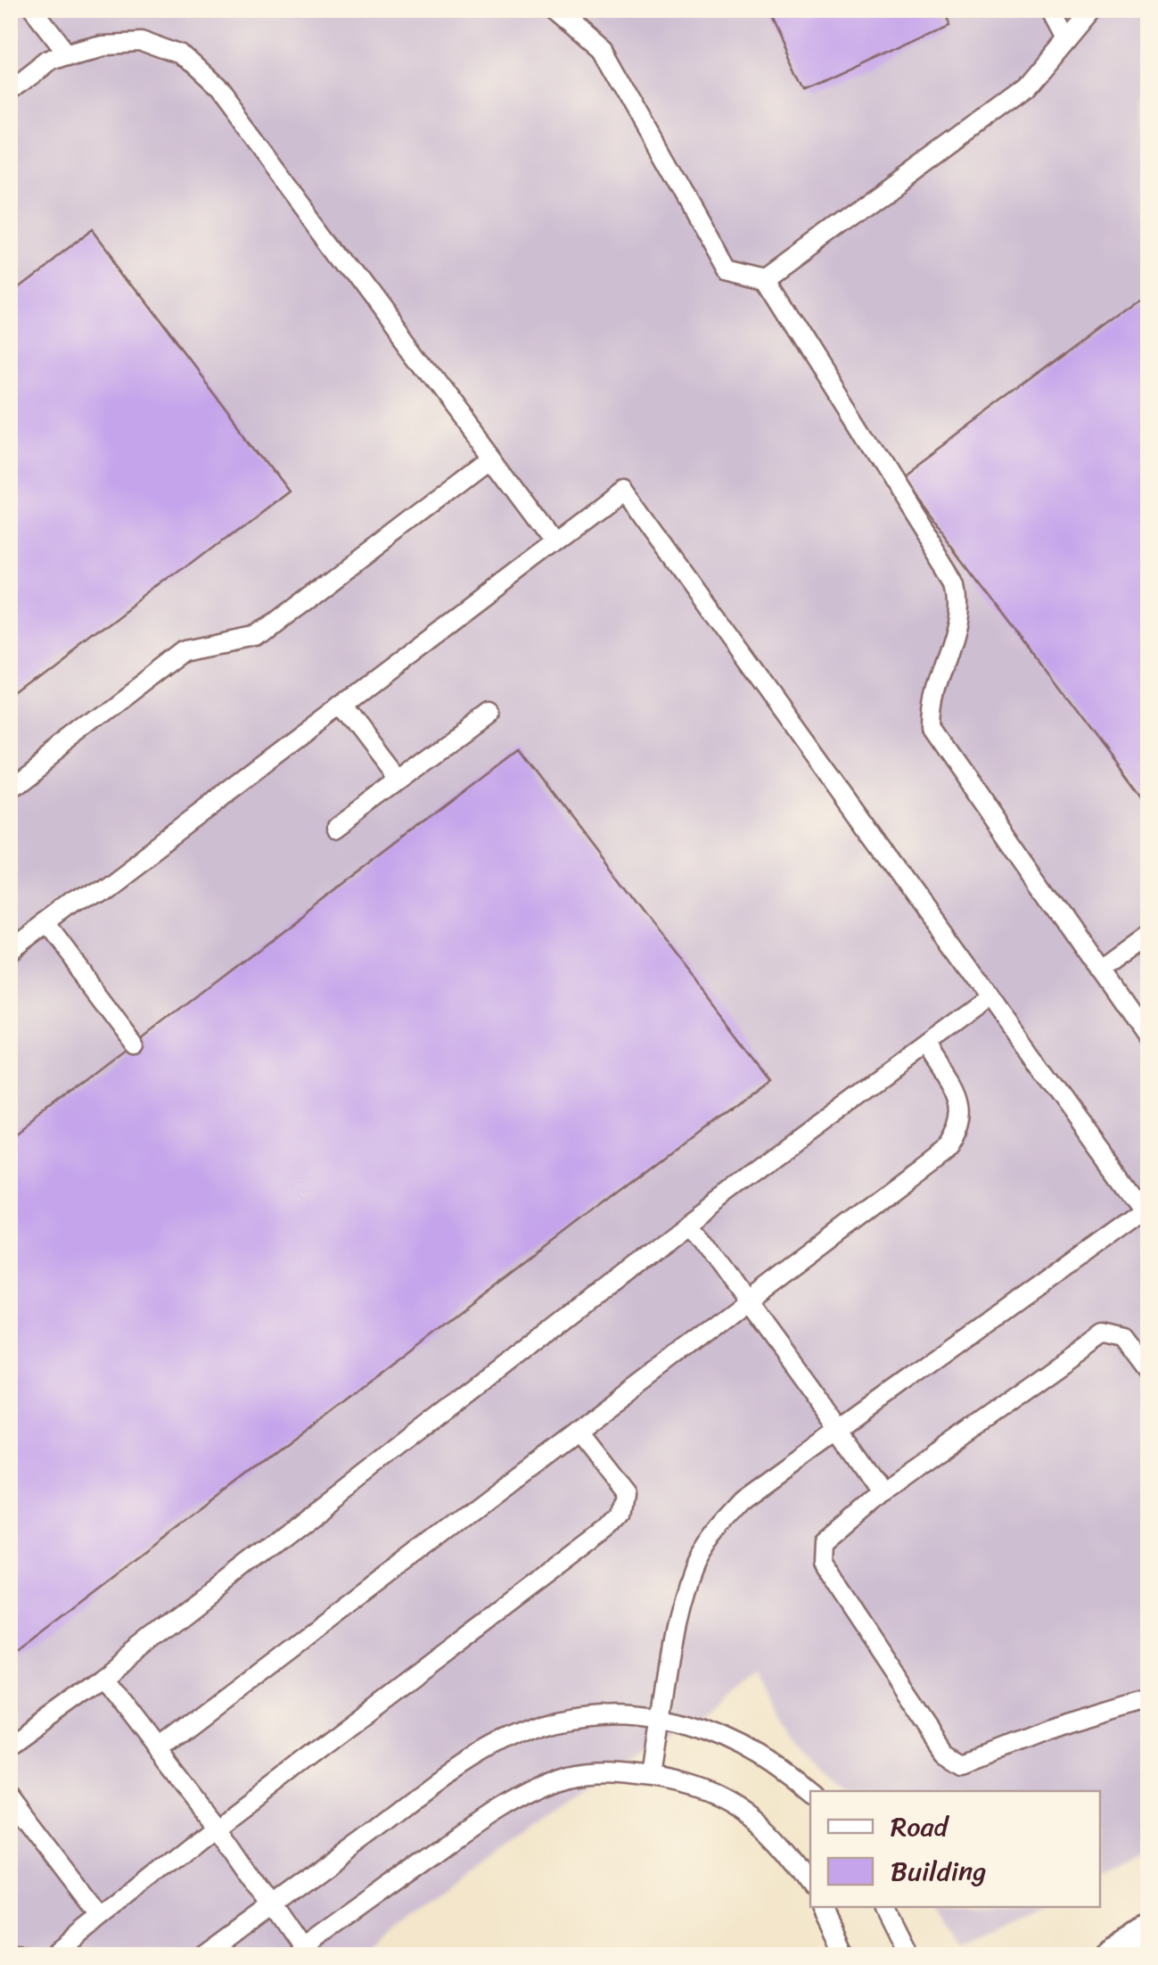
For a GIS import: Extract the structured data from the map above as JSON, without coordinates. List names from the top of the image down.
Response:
{
  "legend": ["Road", "Building"]
}
